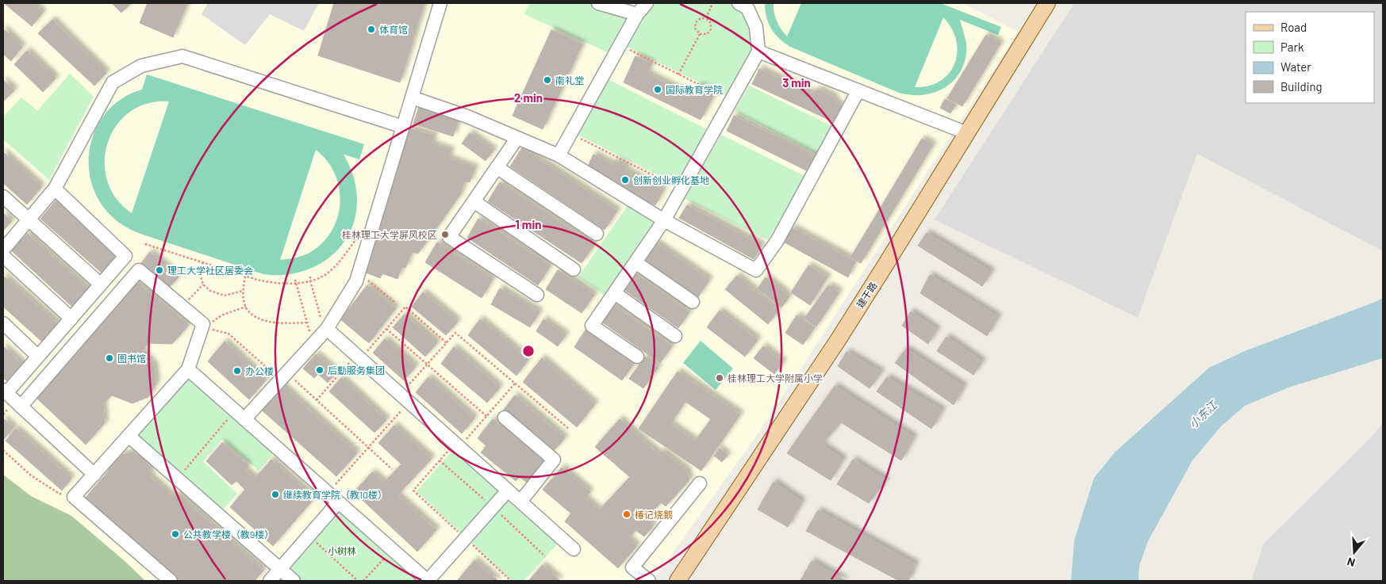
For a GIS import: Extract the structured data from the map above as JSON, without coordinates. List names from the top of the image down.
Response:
{
  "streets": {
    "main road": ["建干路"]
  },
  "water": ["小东江"],
  "parks": ["小树林"],
  "places": [
    "体育馆",
    "南礼堂",
    "国际教育学院",
    "创新创业孵化基地",
    "桂林理工大学屏风校区",
    "理工大学社区居委会",
    "图书馆",
    "后勤服务集团",
    "办公楼",
    "桂林理工大学附属小学",
    "继续教育学院（教10楼）",
    "椿记烧鹅",
    "公共教学楼（教9楼）"
  ],
  "legend": [
    "Road",
    "Park",
    "Water",
    "Building"
  ],
  "north": "bottom",
  "rings": ["3 min", "2 min", "1 min"]
}
